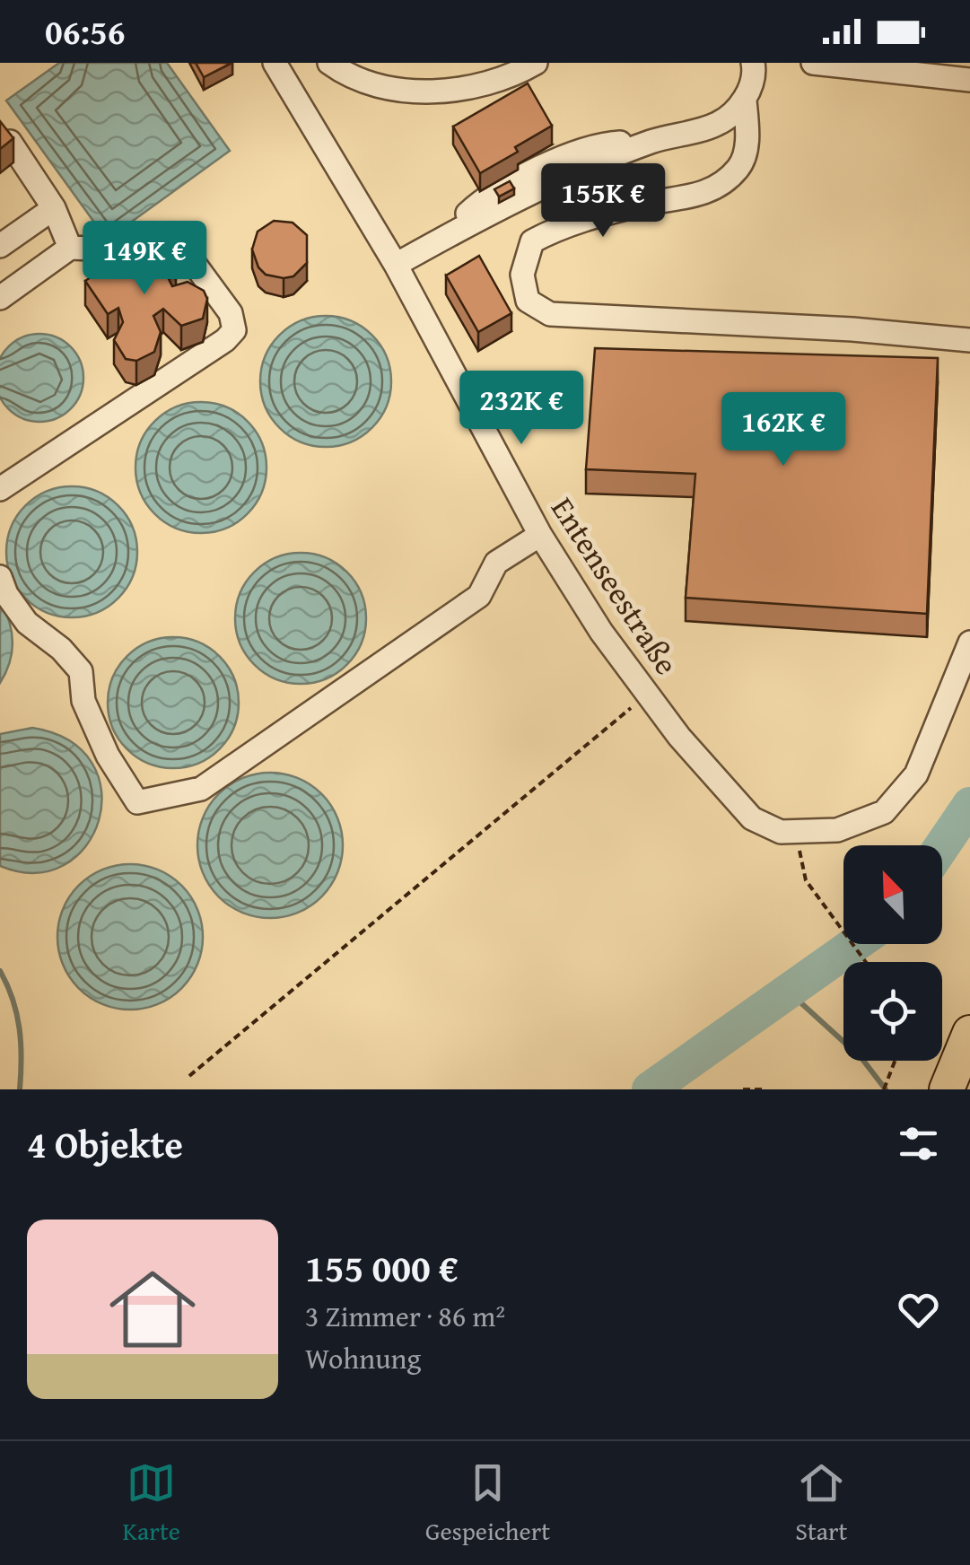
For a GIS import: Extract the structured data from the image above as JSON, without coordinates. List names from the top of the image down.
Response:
{
  "streets": {
    "street": ["Entenseestraße"]
  },
  "north": "top left",
  "page": {
    "status": "06:56",
    "price": [
      "155K €",
      "149K €",
      "232K €",
      "162K €"
    ],
    "heading": "4 Objekte",
    "list": [
      {
        "name": "155 000 €",
        "note": "3 Zimmer · 86 m² · Wohnung"
      }
    ],
    "tabs": ["Karte", "Gespeichert", "Start"]
  }
}
